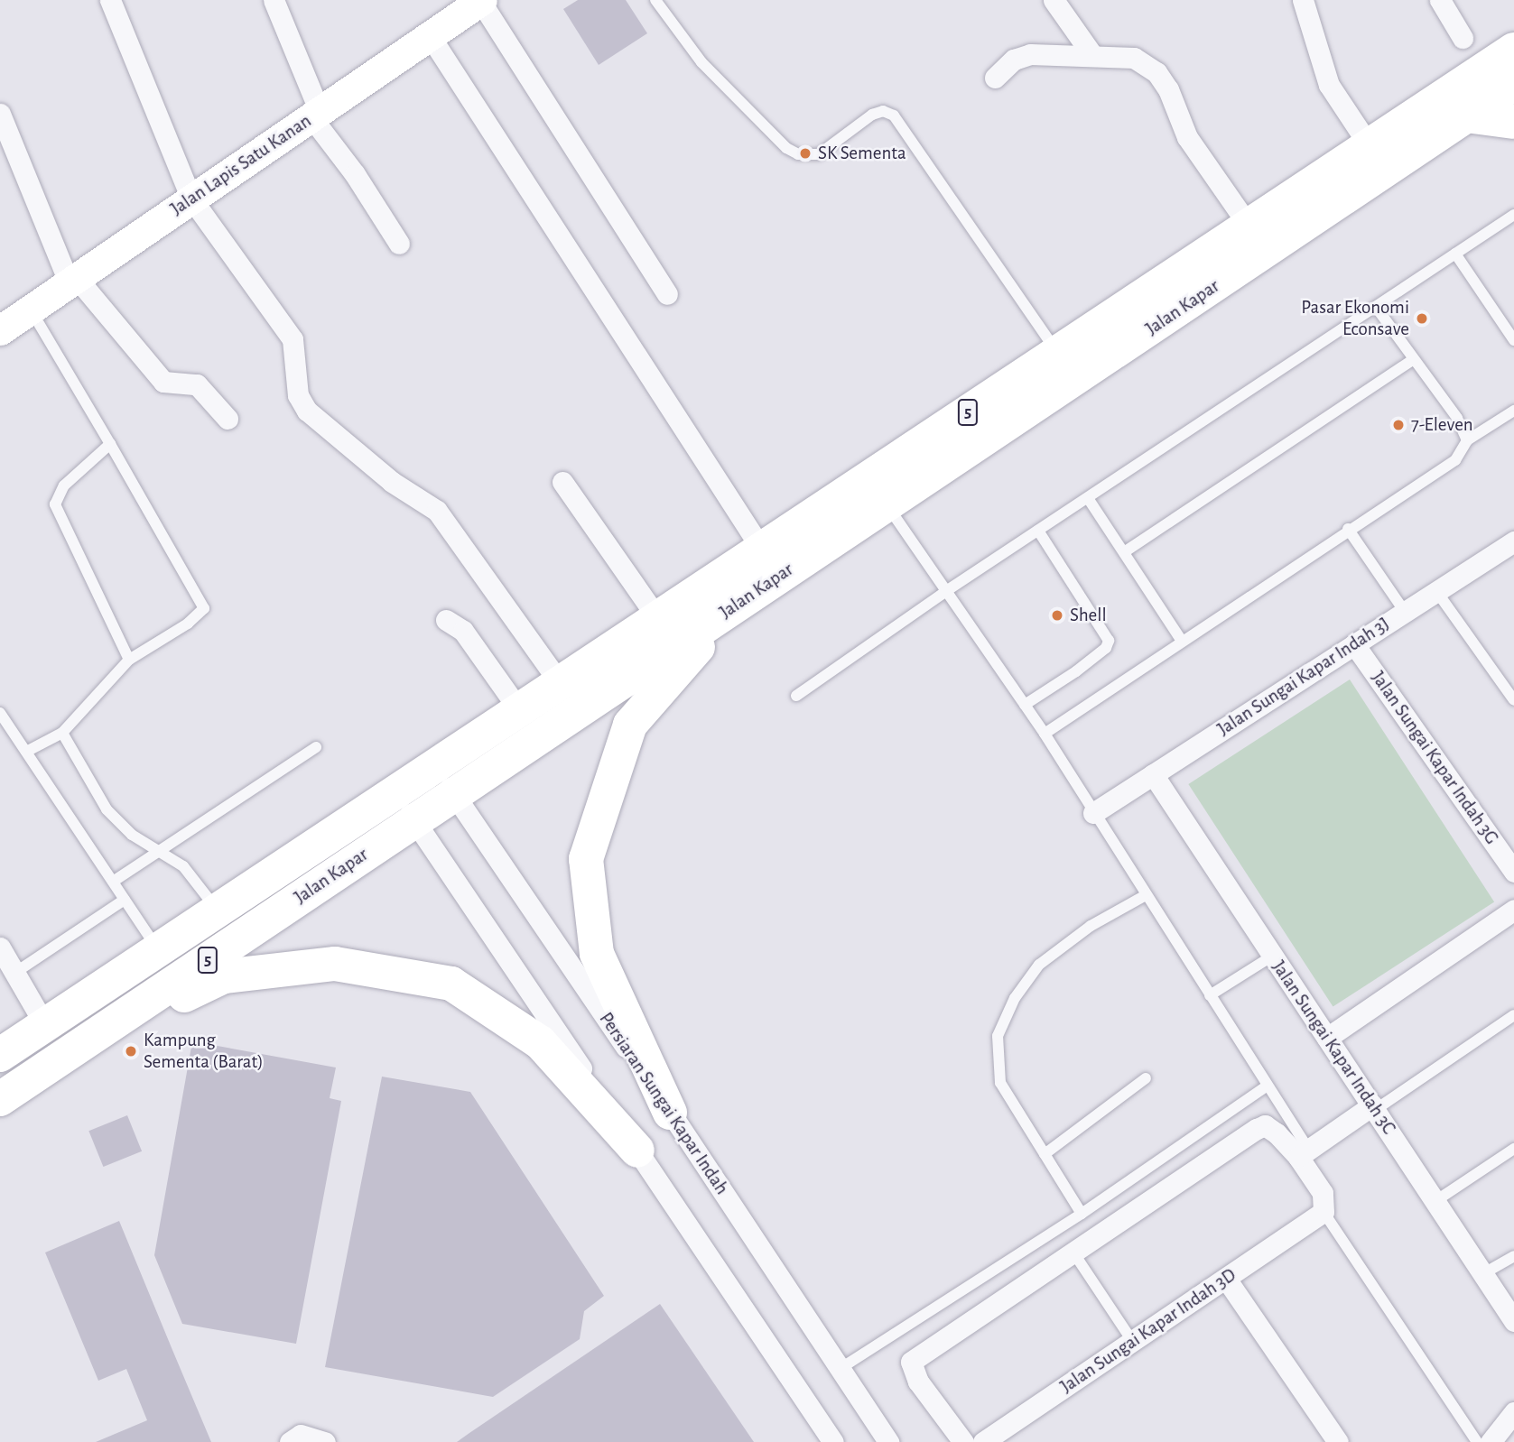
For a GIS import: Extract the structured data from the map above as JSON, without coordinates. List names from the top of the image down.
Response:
{
  "streets": {
    "highway": ["Jalan Kapar", "5"],
    "street": [
      "Jalan Lapis Satu Kanan",
      "Jalan Sungai Kapar Indah 3J",
      "Jalan Sungai Kapar Indah 3G",
      "Jalan Sungai Kapar Indah 3C",
      "Persiaran Sungai Kapar Indah",
      "Jalan Sungai Kapar Indah 3D"
    ]
  },
  "crossings": [
    ["Jalan Kapar", "Persiaran Sungai Kapar Indah"],
    ["Jalan Sungai Kapar Indah 3J", "Jalan Sungai Kapar Indah 3G"],
    ["Jalan Sungai Kapar Indah 3J", "Jalan Sungai Kapar Indah 3C"]
  ],
  "places": [
    "SK Sementa",
    "Pasar Ekonomi Econsave",
    "7-Eleven",
    "Shell",
    "Kampung Sementa (Barat)"
  ]
}
